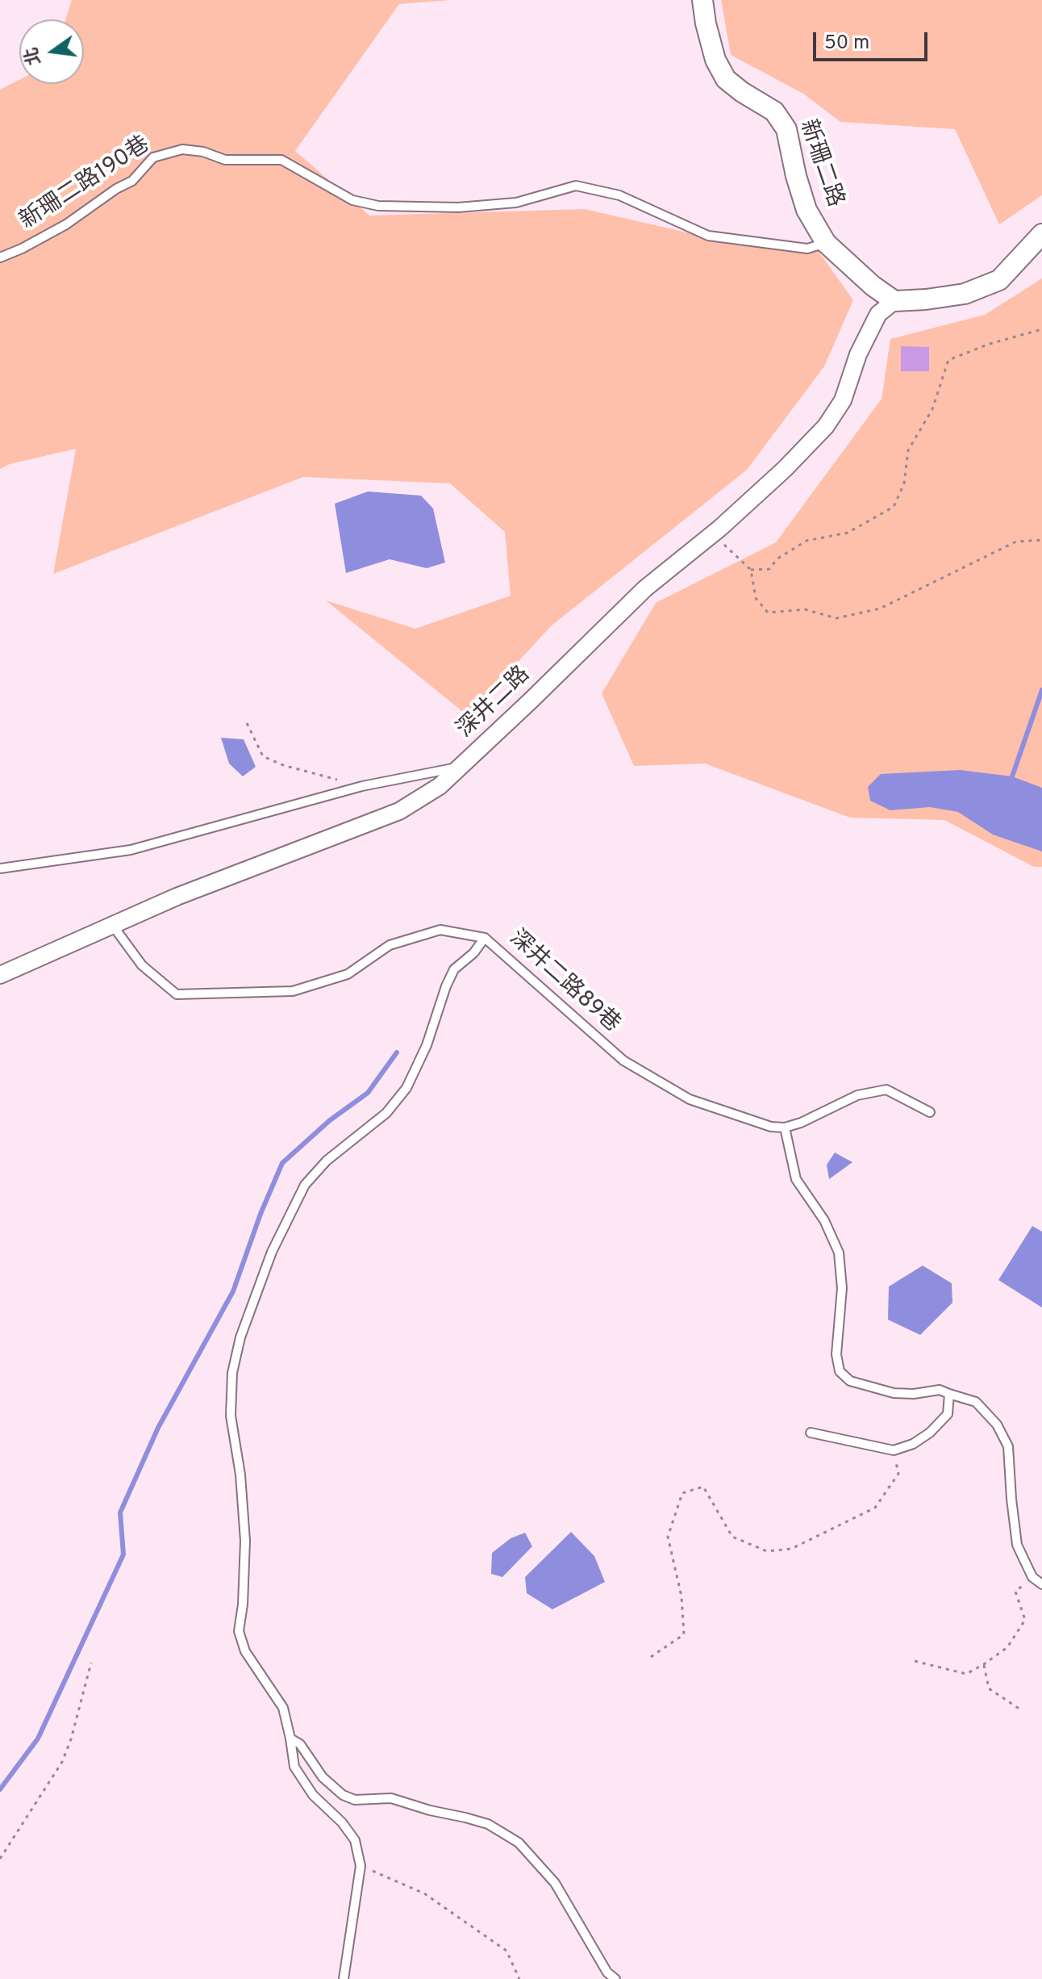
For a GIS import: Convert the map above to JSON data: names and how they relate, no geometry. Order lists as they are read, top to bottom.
{
  "streets": {
    "street": ["新珊二路", "深井二路"],
    "lane": ["新珊二路190巷", "深井二路89巷"]
  },
  "crossings": [
    ["新珊二路", "新珊二路190巷"],
    ["新珊二路", "深井二路"],
    ["深井二路", "深井二路89巷"]
  ],
  "scale_bar": "50 m",
  "north": "left"
}
